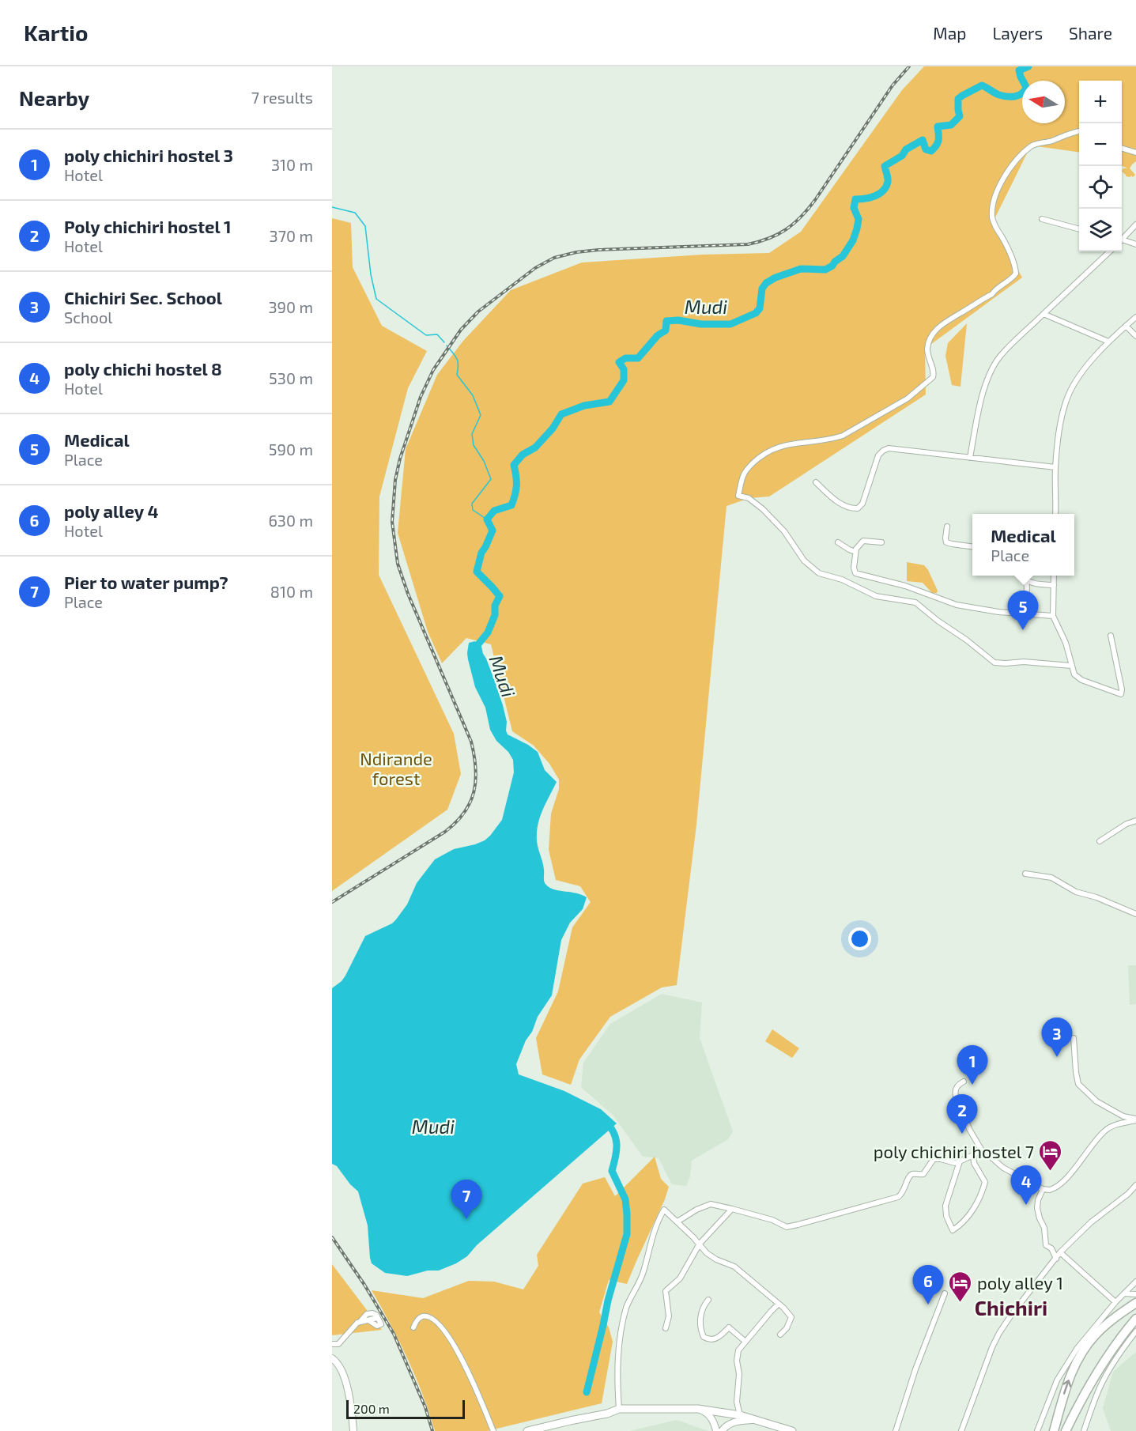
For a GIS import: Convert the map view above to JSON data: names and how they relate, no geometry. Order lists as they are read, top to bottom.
{
  "districts": ["Chichiri"],
  "water": ["Mudi"],
  "parks": ["Ndirande forest"],
  "places": {
    "hotel": ["poly chichiri hostel 7", "poly alley 1"]
  },
  "scale_bar": "200 m",
  "north": "left",
  "page": {
    "header": "Kartio",
    "nav": ["Map", "Layers", "Share"],
    "heading": ["Nearby", "7 results"],
    "map_buttons": ["+", "−"],
    "list": [
      {
        "mark": "1",
        "name": "poly chichiri hostel 3",
        "note": "Hotel",
        "value": "310 m"
      },
      {
        "mark": "2",
        "name": "Poly chichiri hostel 1",
        "note": "Hotel",
        "value": "370 m"
      },
      {
        "mark": "3",
        "name": "Chichiri Sec. School",
        "note": "School",
        "value": "390 m"
      },
      {
        "mark": "4",
        "name": "poly chichi hostel 8",
        "note": "Hotel",
        "value": "530 m"
      },
      {
        "mark": "5",
        "name": "Medical",
        "note": "Place",
        "value": "590 m"
      },
      {
        "mark": "6",
        "name": "poly alley 4",
        "note": "Hotel",
        "value": "630 m"
      },
      {
        "mark": "7",
        "name": "Pier to water pump?",
        "note": "Place",
        "value": "810 m"
      }
    ],
    "popup": ["Medical", "Place"],
    "pins": [
      "5",
      "3",
      "1",
      "2",
      "4",
      "7",
      "6"
    ],
    "scale": "200 m"
  }
}
